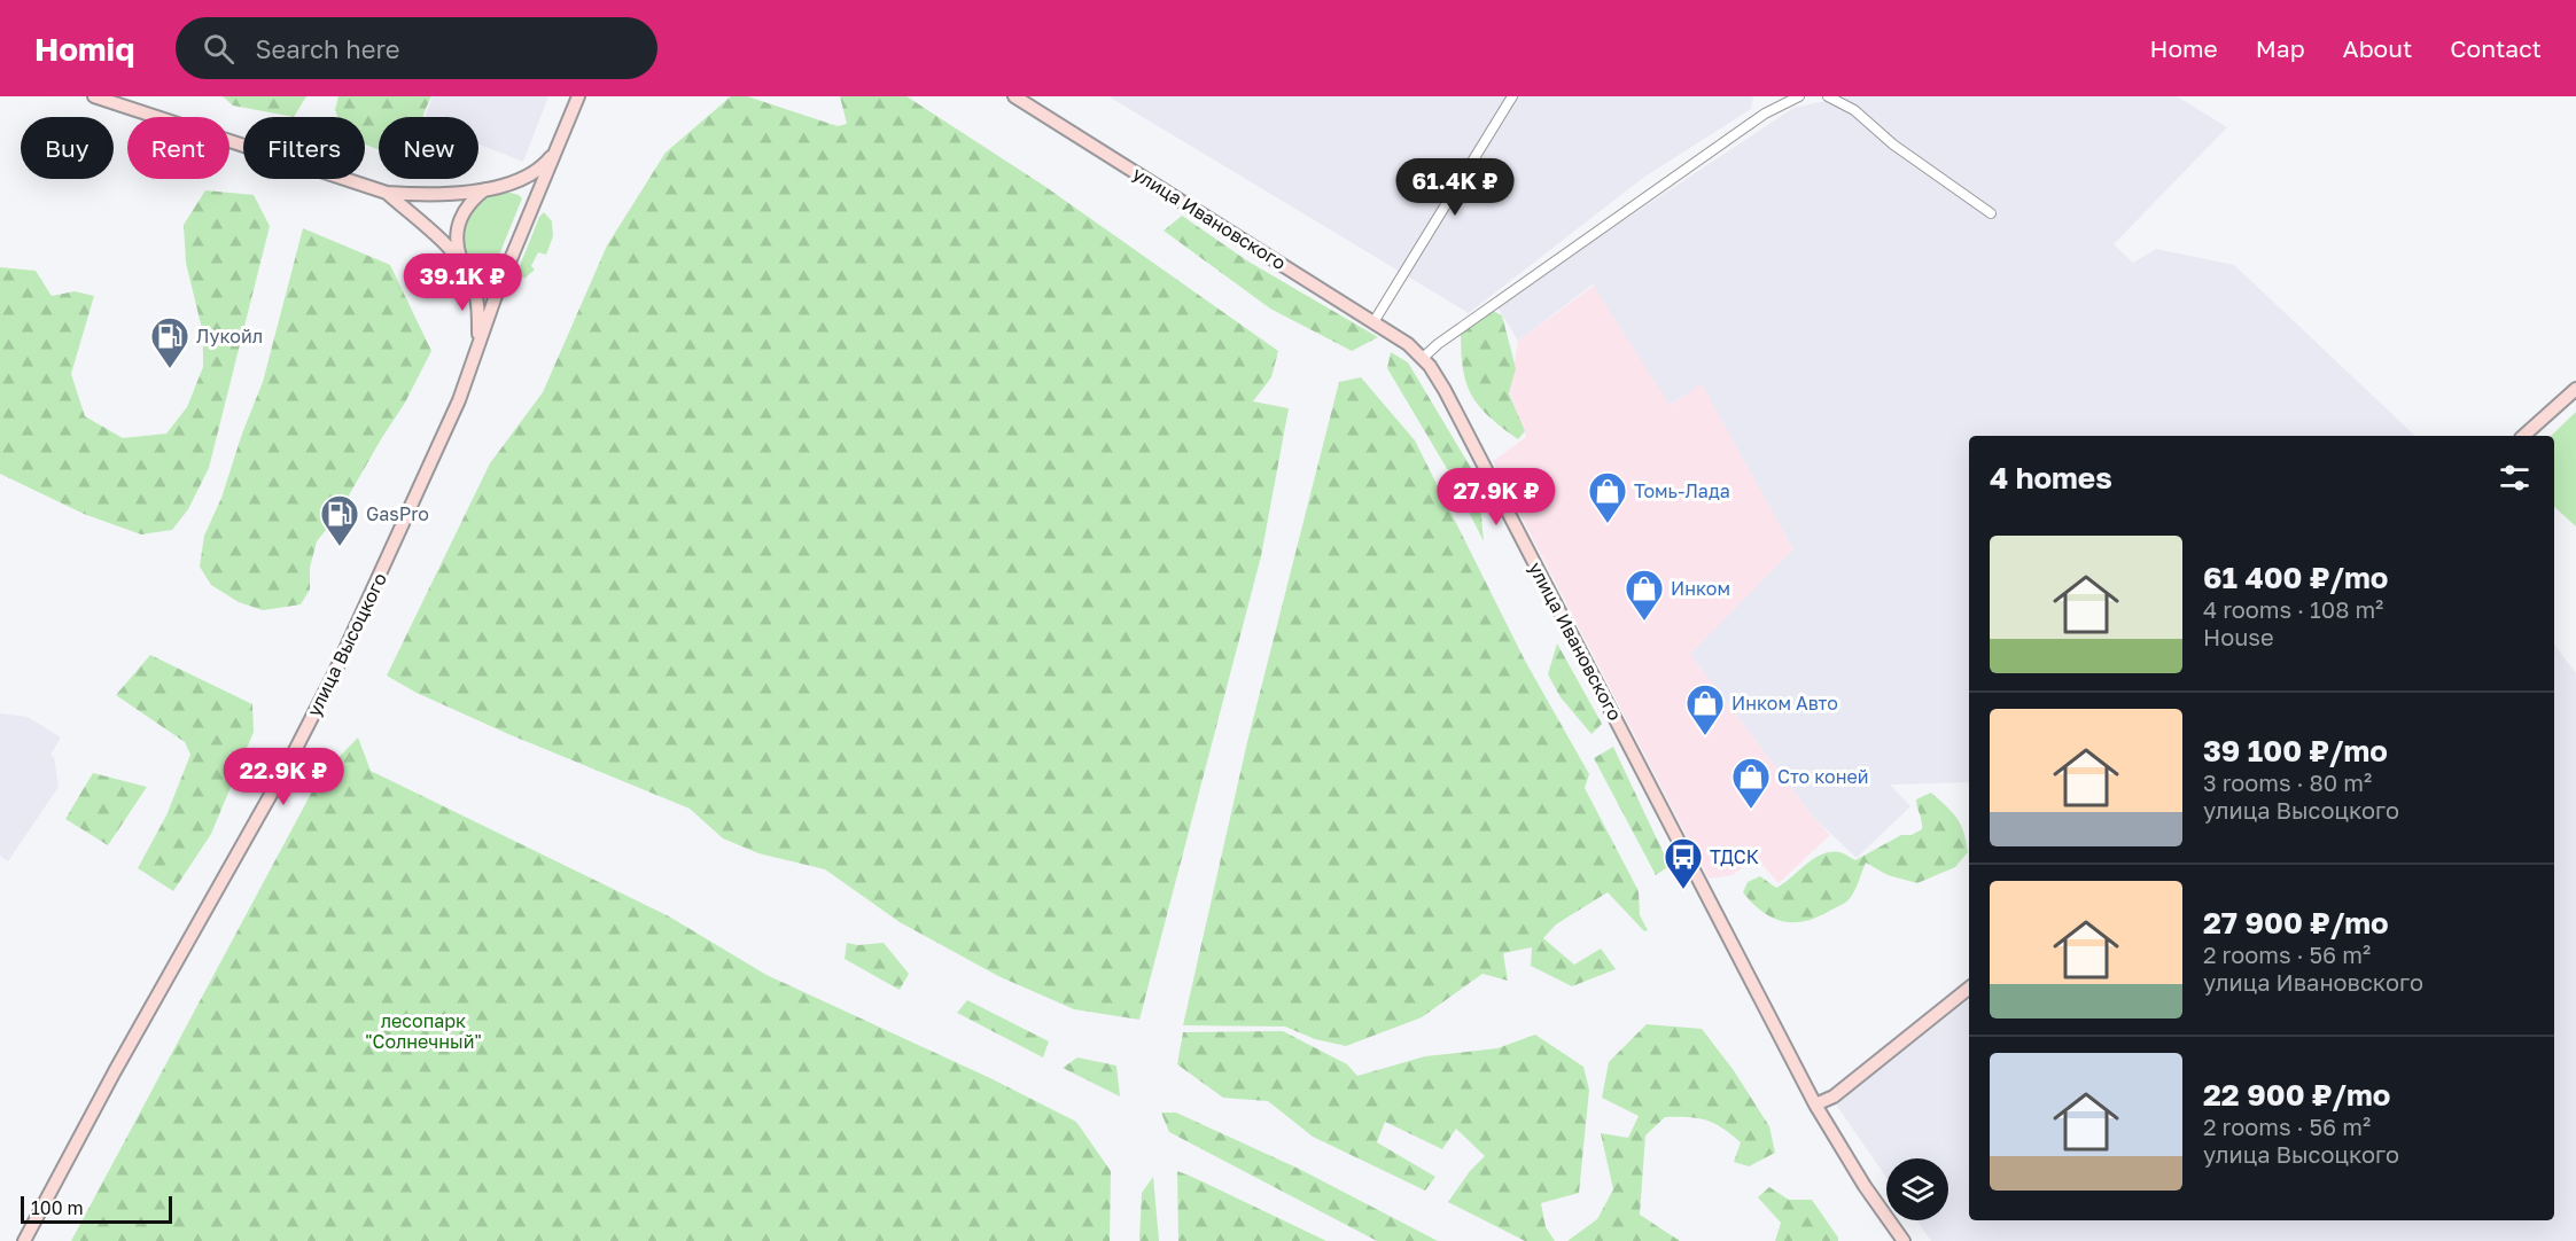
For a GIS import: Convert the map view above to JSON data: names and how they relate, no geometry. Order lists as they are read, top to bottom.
{
  "streets": {
    "main road": ["улица Ивановского", "улица Высоцкого"]
  },
  "parks": ["лесопарк \"Солнечный\""],
  "places": {
    "fuel station": ["Лукойл", "GasPro"],
    "shop": [
      "Томь-Лада",
      "Инком",
      "Инком Авто",
      "Сто коней"
    ],
    "bus stop": ["ТДСК"]
  },
  "scale_bar": "100 m",
  "page": {
    "header": "Homiq",
    "search": "Search here",
    "nav": [
      "Home",
      "Map",
      "About",
      "Contact"
    ],
    "chip": [
      "Buy",
      "Rent",
      "Filters",
      "New"
    ],
    "price": [
      "61.4K ₽",
      "39.1K ₽",
      "27.9K ₽",
      "22.9K ₽"
    ],
    "heading": "4 homes",
    "list": [
      {
        "name": "61 400 ₽/mo",
        "note": "4 rooms · 108 m² · House"
      },
      {
        "name": "39 100 ₽/mo",
        "note": "3 rooms · 80 m² · улица Высоцкого"
      },
      {
        "name": "27 900 ₽/mo",
        "note": "2 rooms · 56 m² · улица Ивановского"
      },
      {
        "name": "22 900 ₽/mo",
        "note": "2 rooms · 56 m² · улица Высоцкого"
      }
    ],
    "scale": "100 m"
  }
}
